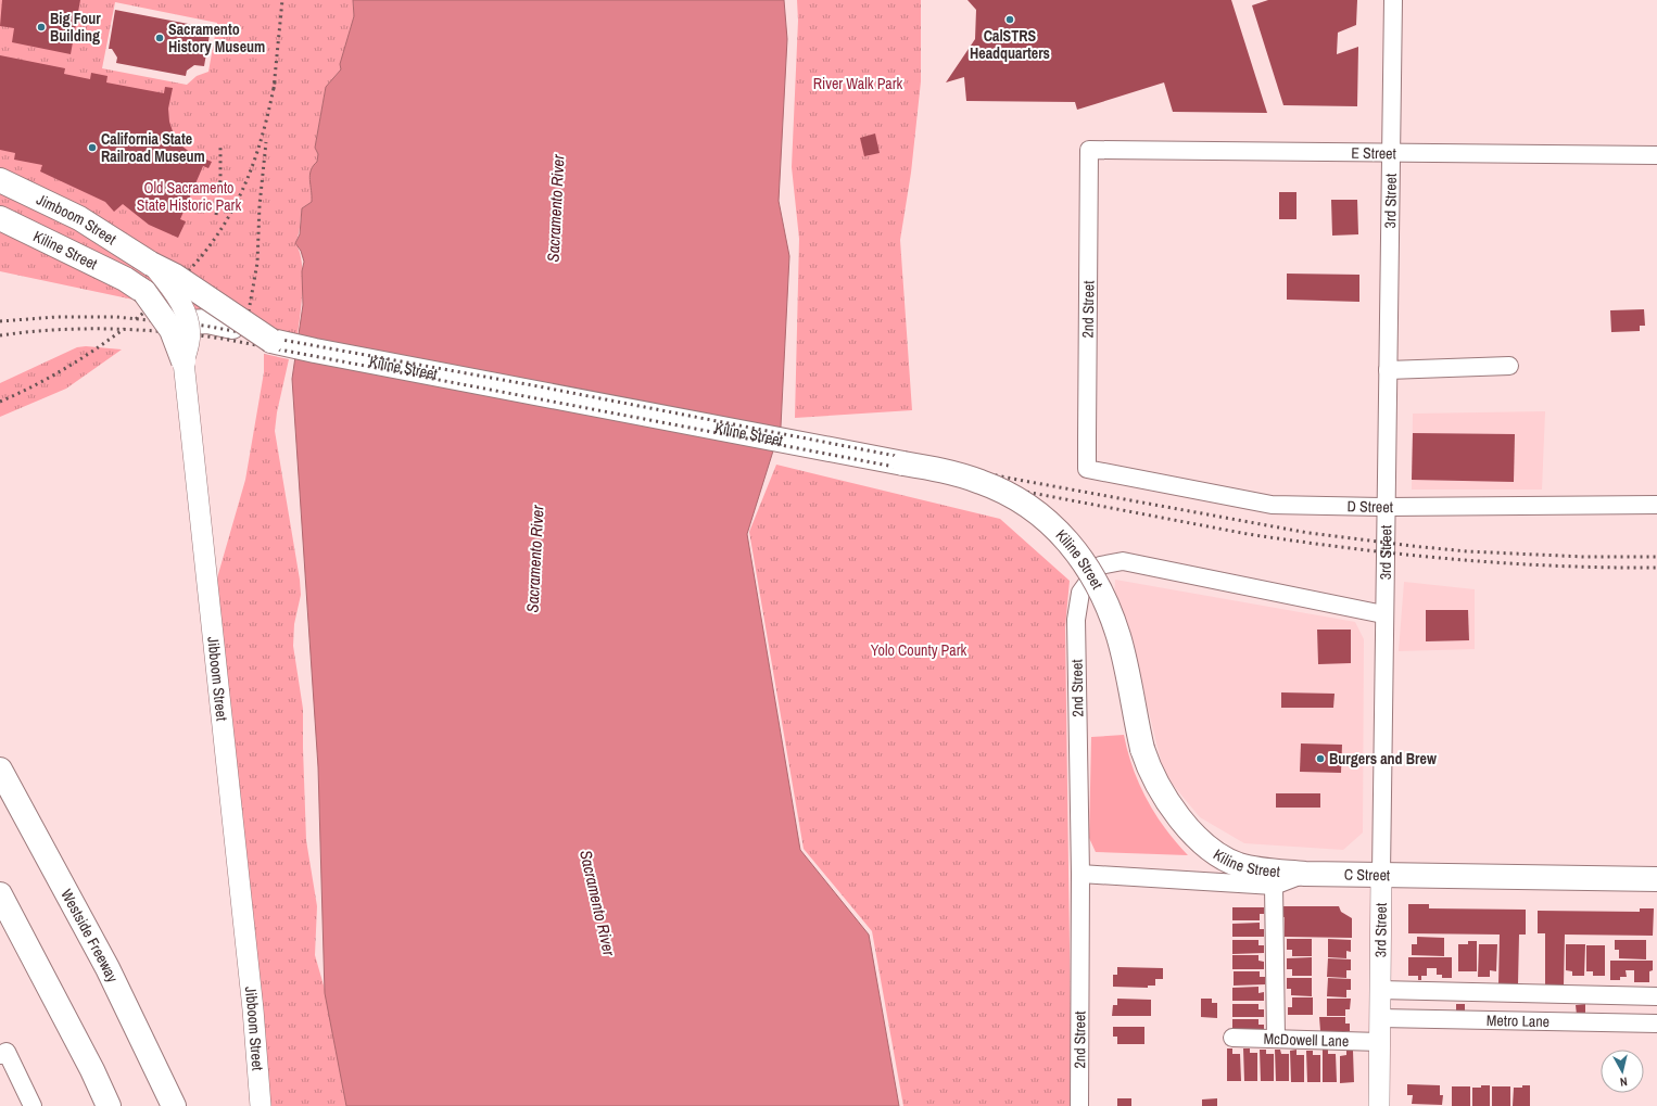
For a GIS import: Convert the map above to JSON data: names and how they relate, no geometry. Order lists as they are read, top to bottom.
{
  "streets": {
    "main road": [
      "Jimboom Street",
      "Kiline Street",
      "C Street",
      "Westside Freeway"
    ],
    "street": [
      "E Street",
      "3rd Street",
      "2nd Street",
      "D Street",
      "Jibboom Street",
      "Metro Lane",
      "McDowell Lane"
    ]
  },
  "crossings": [
    ["E Street", "3rd Street"],
    ["E Street", "2nd Street"],
    ["3rd Street", "2nd Street"],
    ["3rd Street", "D Street"],
    ["3rd Street", "C Street"],
    ["3rd Street", "Metro Lane"],
    ["3rd Street", "McDowell Lane"],
    ["Jimboom Street", "Kiline Street"],
    ["Jimboom Street", "Jibboom Street"],
    ["Kiline Street", "Jibboom Street"],
    ["Kiline Street", "C Street"],
    ["2nd Street", "D Street"],
    ["2nd Street", "C Street"]
  ],
  "water": ["Sacramento River"],
  "parks": ["River Walk Park", "Old Sacramento State Historic Park", "Yolo County Park"],
  "places": [
    "CalSTRS Headquarters",
    "Big Four Building",
    "Sacramento History Museum",
    "California State Railroad Museum",
    "Burgers and Brew"
  ],
  "north": "bottom"
}
